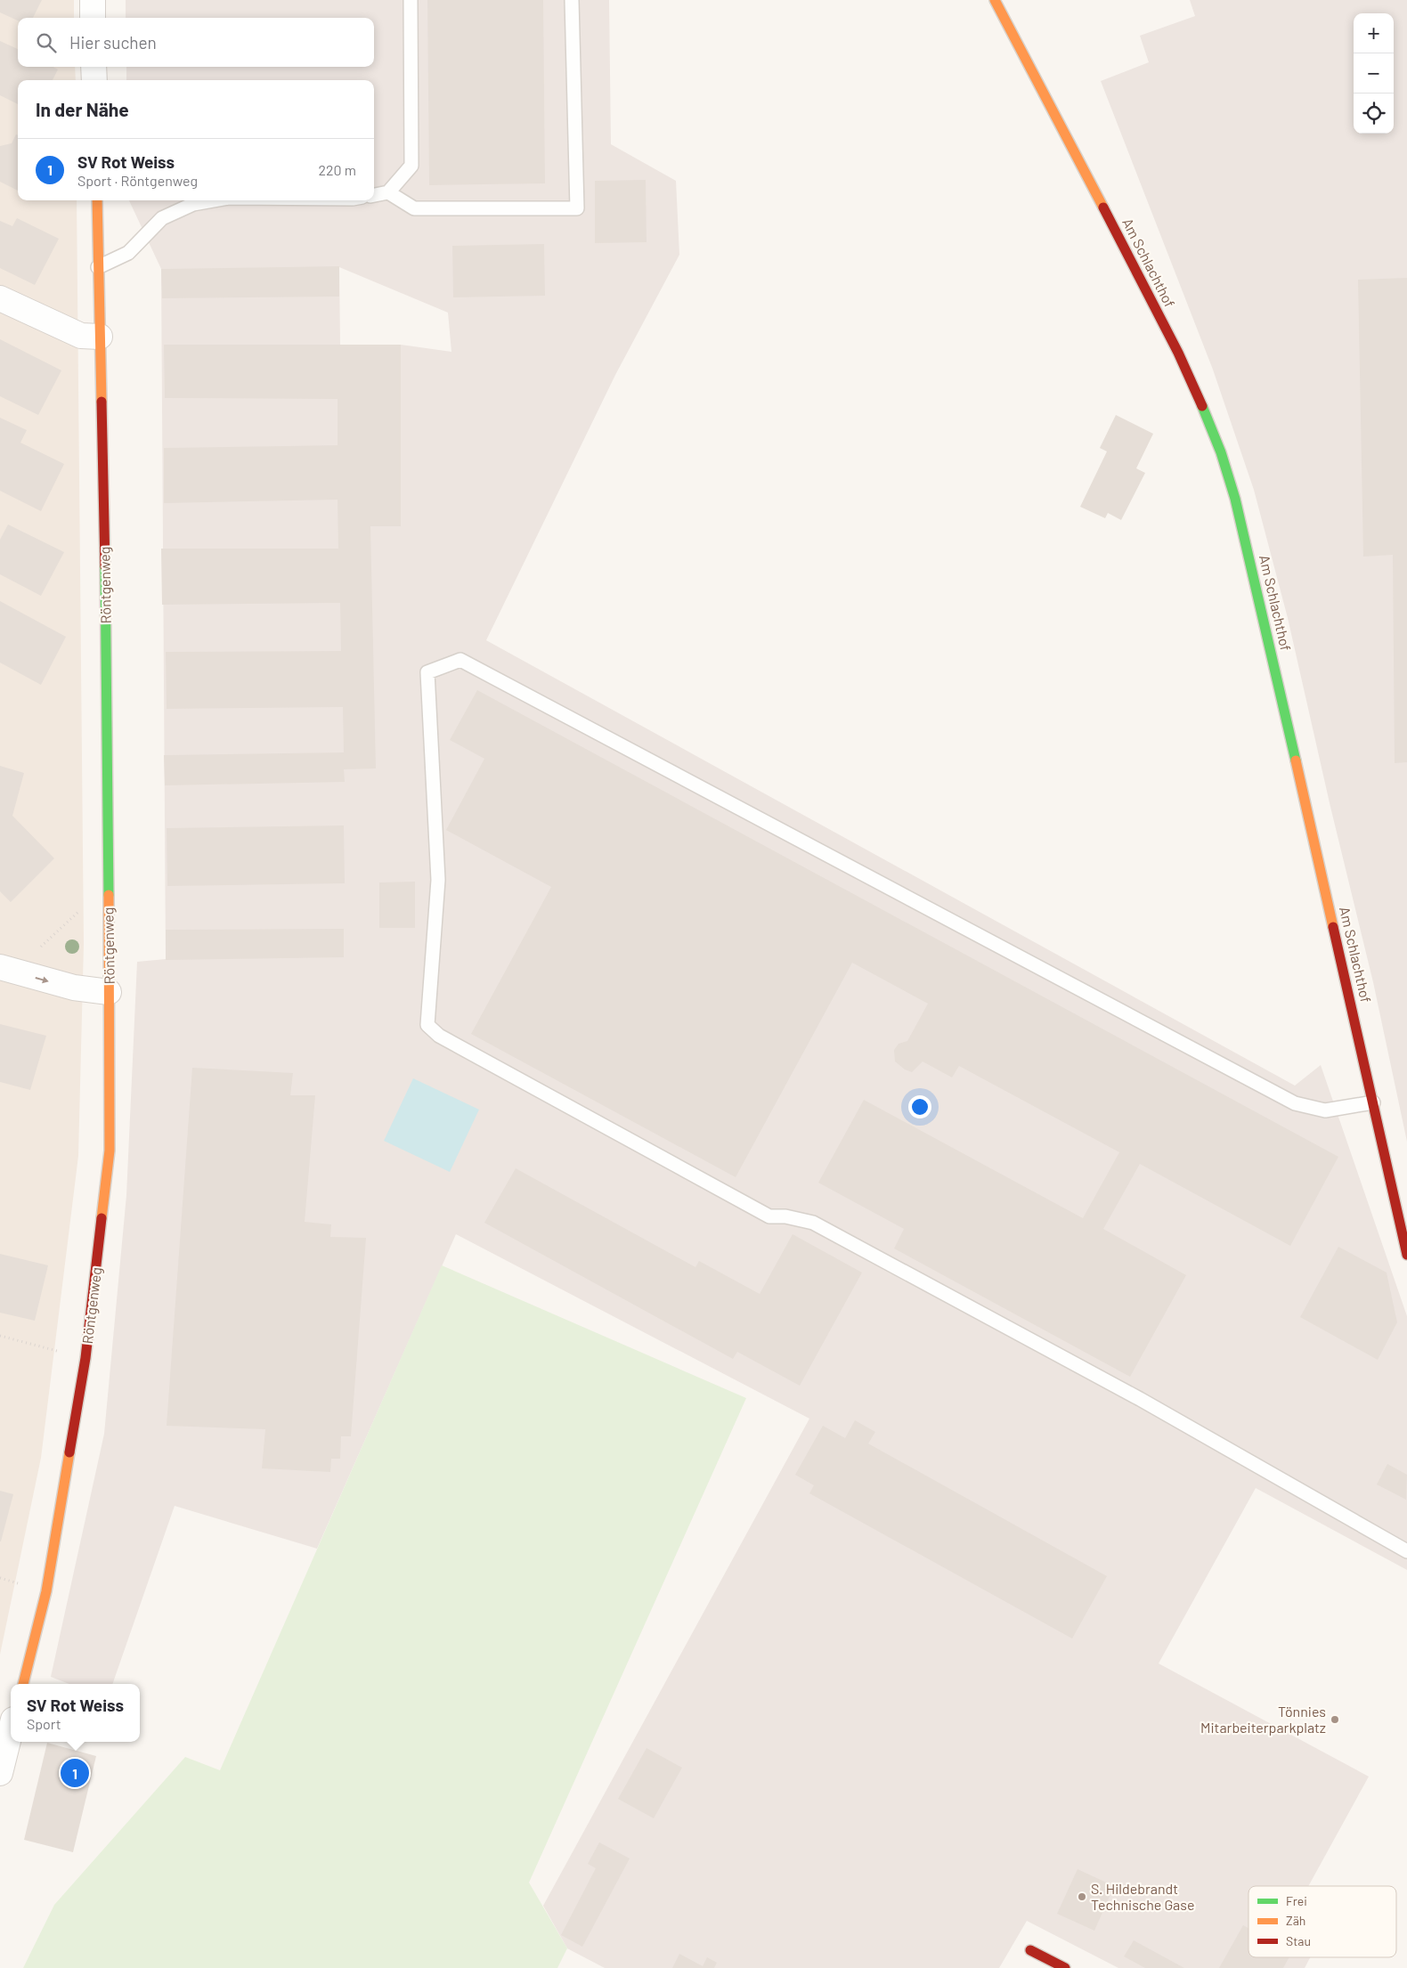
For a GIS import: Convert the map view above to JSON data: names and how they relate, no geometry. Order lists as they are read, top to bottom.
{
  "streets": {
    "street": ["Am Schlachthof", "Röntgenweg"]
  },
  "places": ["Tönnies Mitarbeiterparkplatz", "S. Hildebrandt Technische Gase"],
  "legend": ["Frei", "Zäh", "Stau"],
  "page": {
    "map_buttons": ["+", "−"],
    "search": "Hier suchen",
    "heading": "In der Nähe",
    "list": [
      {
        "mark": "1",
        "name": "SV Rot Weiss",
        "note": "Sport · Röntgenweg",
        "value": "220 m"
      }
    ],
    "popup": ["SV Rot Weiss", "Sport"],
    "pins": "1"
  }
}
